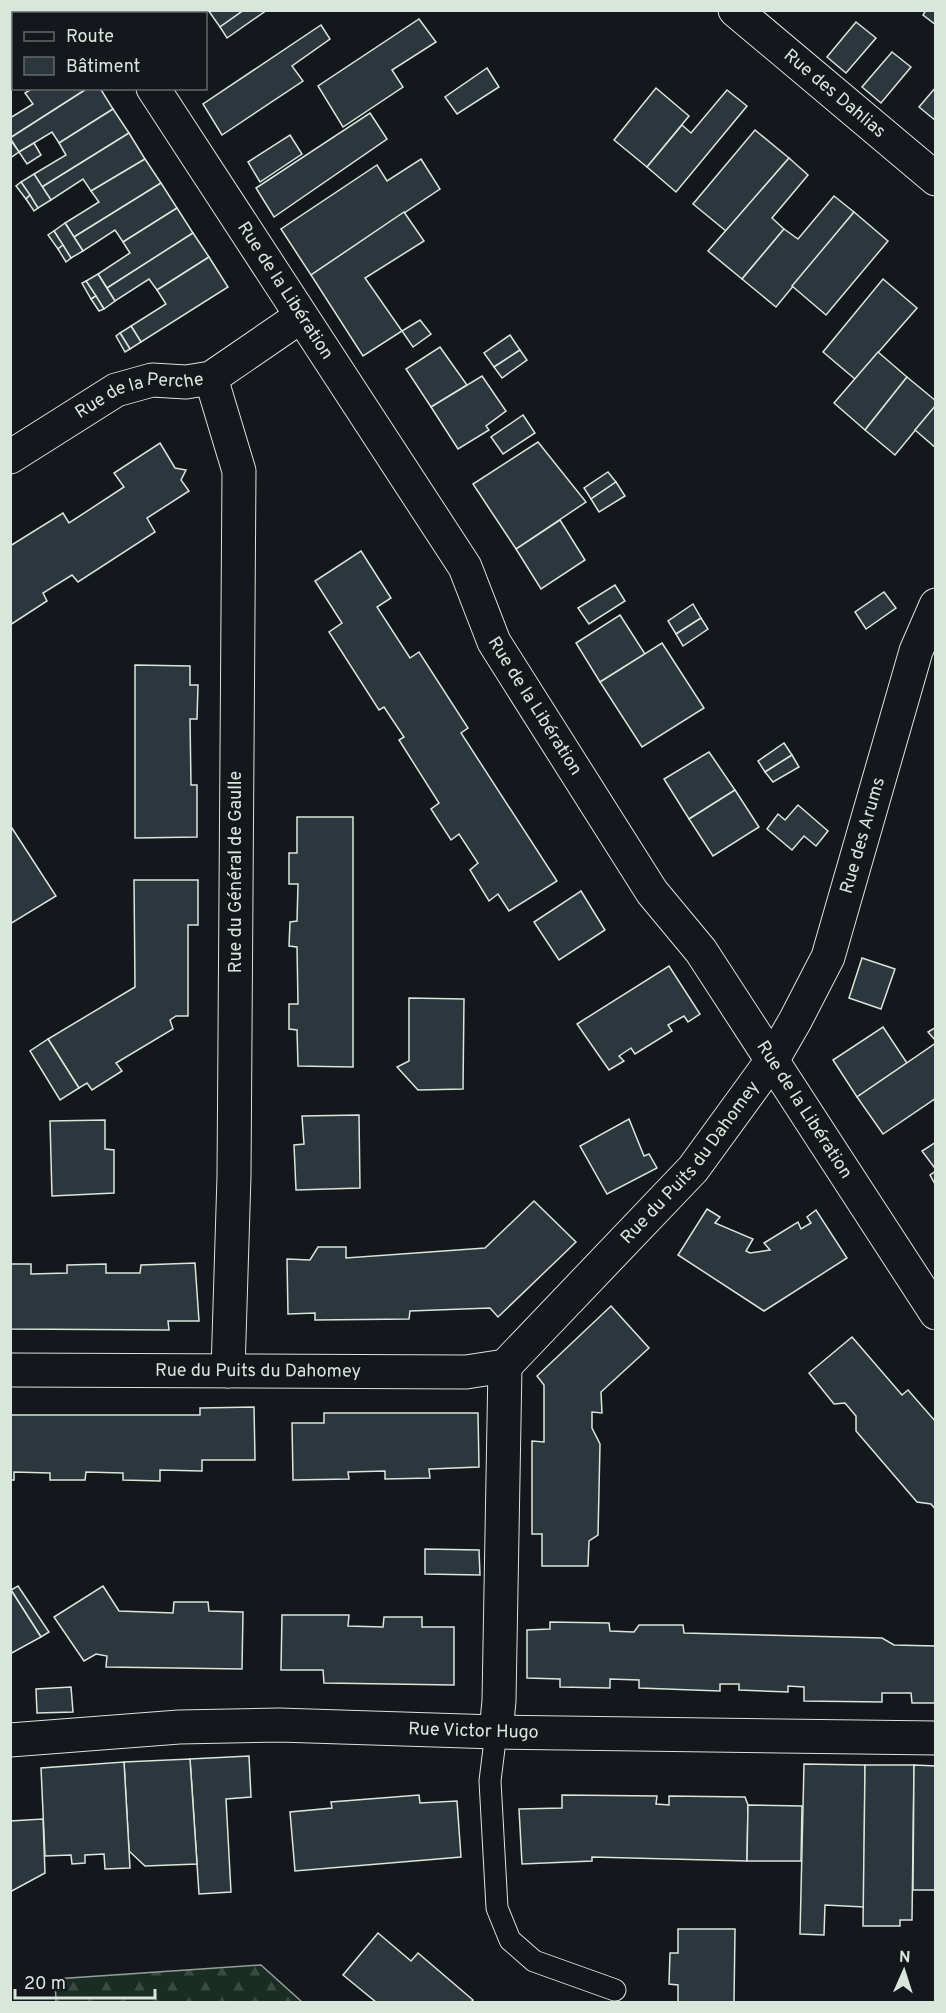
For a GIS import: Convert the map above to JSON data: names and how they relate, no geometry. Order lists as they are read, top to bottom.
{
  "streets": {
    "street": [
      "Rue des Dahlias",
      "Rue de la Libération",
      "Rue de la Perche",
      "Rue des Arums",
      "Rue du Général de Gaulle",
      "Rue du Puits du Dahomey",
      "Rue Victor Hugo"
    ]
  },
  "crossings": [
    ["Rue de la Libération", "Rue de la Perche"],
    ["Rue de la Libération", "Rue des Arums"],
    ["Rue de la Libération", "Rue du Puits du Dahomey"],
    ["Rue de la Perche", "Rue du Général de Gaulle"],
    ["Rue des Arums", "Rue du Puits du Dahomey"],
    ["Rue du Général de Gaulle", "Rue du Puits du Dahomey"]
  ],
  "legend": ["Route", "Bâtiment"],
  "scale_bar": "20 m",
  "north": "top"
}
